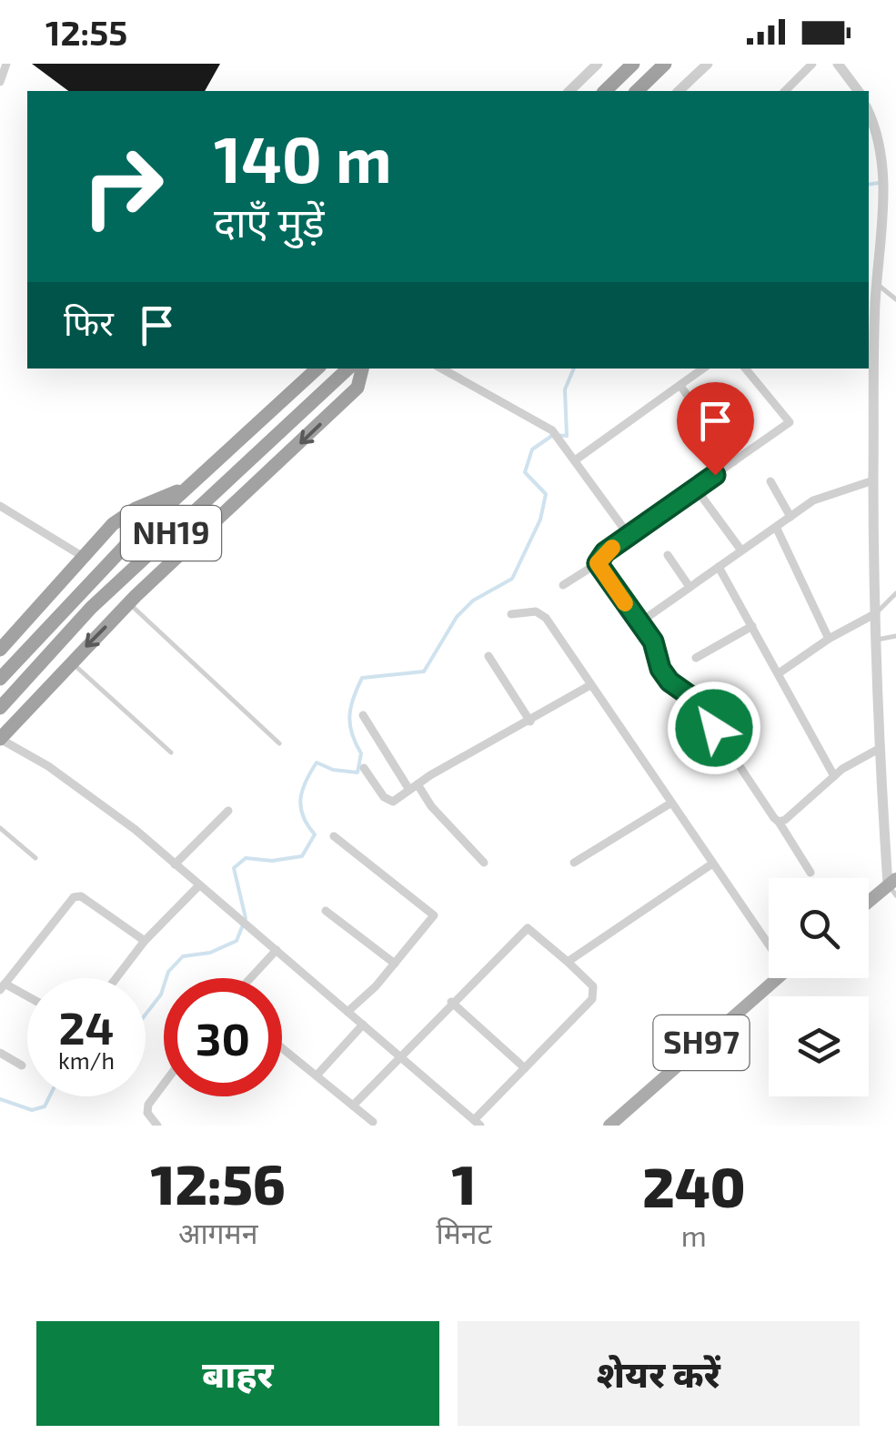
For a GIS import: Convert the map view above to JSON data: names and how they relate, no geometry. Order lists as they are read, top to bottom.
{
  "streets": {
    "highway": ["NH19"],
    "main road": ["SH97"]
  },
  "page": {
    "status": "12:55",
    "turn": ["140 m", "दाएँ मुड़ें"],
    "then": "फिर",
    "speed": "24 km/h",
    "limit": "30",
    "eta": [
      "12:56",
      "आगमन",
      "1",
      "मिनट",
      "240",
      "m"
    ],
    "buttons": ["बाहर", "शेयर करें"]
  }
}
